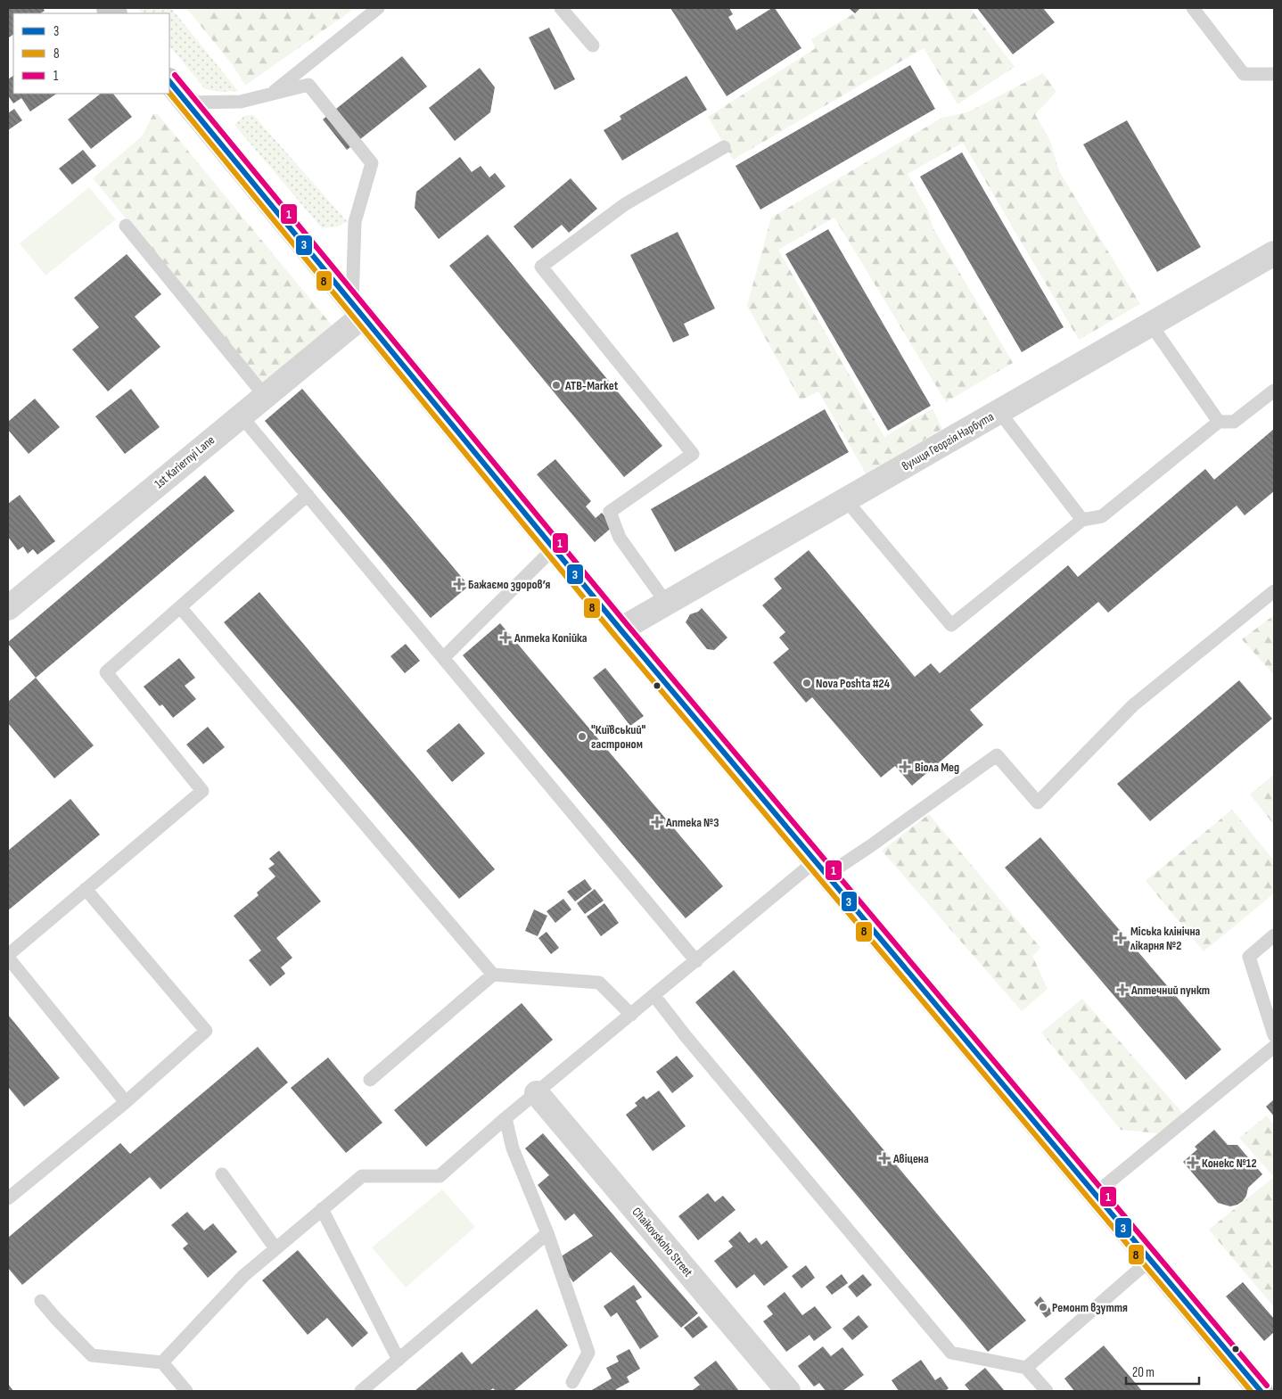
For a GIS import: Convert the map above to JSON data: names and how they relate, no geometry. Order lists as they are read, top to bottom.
{
  "streets": {
    "street": ["вулиця Георгія Нарбута", "1st Kariernyi Lane", "Chaikovskoho Street"]
  },
  "places": {
    "other": [
      "ATB-Market",
      "Nova Poshta #24",
      "\"Київський\" гастроном",
      "Ремонт взуття"
    ],
    "health": [
      "Бажаємо здоров’я",
      "Аптека Копійка",
      "Віола Мед",
      "Аптека №3",
      "Міська клінічна лікарня №2",
      "Аптечний пункт",
      "Авіцена",
      "Конекс №12"
    ]
  },
  "lines": ["transit line 1", "transit line 3", "transit line 8"],
  "legend": ["3", "8", "1"],
  "scale_bar": "20 m"
}
